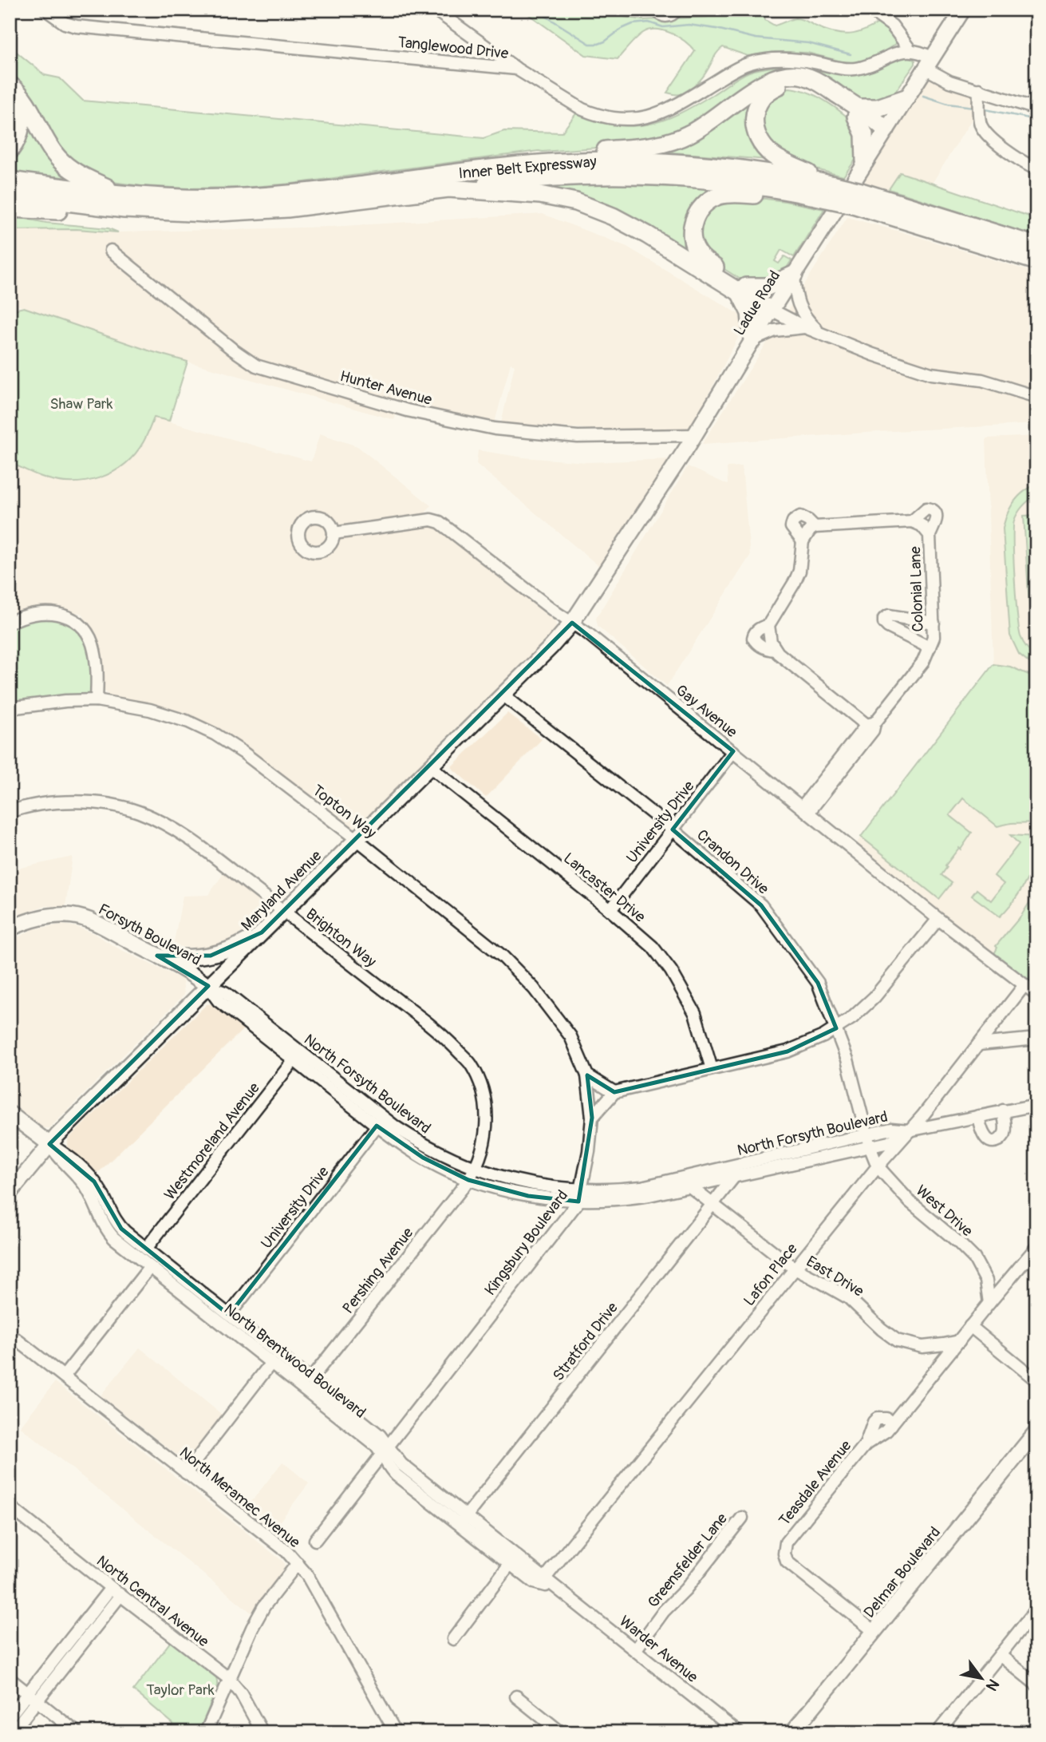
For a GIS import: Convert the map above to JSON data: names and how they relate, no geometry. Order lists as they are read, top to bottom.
{
  "streets": {
    "highway": ["Inner Belt Expressway"],
    "main road": [
      "Ladue Road",
      "Maryland Avenue",
      "Forsyth Boulevard",
      "North Brentwood Boulevard",
      "Delmar Boulevard"
    ],
    "street": [
      "Tanglewood Drive",
      "Hunter Avenue",
      "Colonial Lane",
      "Gay Avenue",
      "Topton Way",
      "University Drive",
      "Crandon Drive",
      "Lancaster Drive",
      "Brighton Way",
      "North Forsyth Boulevard",
      "Westmoreland Avenue",
      "West Drive",
      "Kingsbury Boulevard",
      "Pershing Avenue",
      "Lafon Place",
      "East Drive",
      "Stratford Drive",
      "Teasdale Avenue",
      "North Meramec Avenue",
      "Greensfelder Lane",
      "North Central Avenue",
      "Warder Avenue"
    ]
  },
  "crossings": [
    ["Ladue Road", "Hunter Avenue"],
    ["Ladue Road", "Gay Avenue"],
    ["Ladue Road", "Maryland Avenue"],
    ["Colonial Lane", "Gay Avenue"],
    ["Gay Avenue", "University Drive"],
    ["Gay Avenue", "Maryland Avenue"],
    ["Gay Avenue", "Lafon Place"],
    ["Topton Way", "Maryland Avenue"],
    ["Topton Way", "Kingsbury Boulevard"],
    ["University Drive", "Crandon Drive"],
    ["University Drive", "Lancaster Drive"],
    ["University Drive", "North Forsyth Boulevard"],
    ["University Drive", "North Brentwood Boulevard"],
    ["Crandon Drive", "Maryland Avenue"],
    ["Crandon Drive", "North Forsyth Boulevard"],
    ["Crandon Drive", "West Drive"],
    ["Lancaster Drive", "Maryland Avenue"],
    ["Maryland Avenue", "Forsyth Boulevard"],
    ["Maryland Avenue", "Brighton Way"],
    ["Maryland Avenue", "North Forsyth Boulevard"],
    ["Maryland Avenue", "North Brentwood Boulevard"],
    ["Forsyth Boulevard", "North Forsyth Boulevard"],
    ["Brighton Way", "North Forsyth Boulevard"],
    ["Brighton Way", "Pershing Avenue"],
    ["North Forsyth Boulevard", "Westmoreland Avenue"],
    ["North Forsyth Boulevard", "West Drive"],
    ["North Forsyth Boulevard", "Kingsbury Boulevard"],
    ["North Forsyth Boulevard", "Pershing Avenue"],
    ["North Forsyth Boulevard", "Lafon Place"],
    ["North Forsyth Boulevard", "East Drive"],
    ["North Forsyth Boulevard", "Stratford Drive"],
    ["Westmoreland Avenue", "North Brentwood Boulevard"],
    ["West Drive", "Lafon Place"],
    ["West Drive", "Teasdale Avenue"],
    ["Kingsbury Boulevard", "North Brentwood Boulevard"],
    ["Pershing Avenue", "North Brentwood Boulevard"],
    ["Lafon Place", "East Drive"],
    ["Lafon Place", "North Brentwood Boulevard"],
    ["Lafon Place", "Warder Avenue"],
    ["East Drive", "Stratford Drive"],
    ["East Drive", "Teasdale Avenue"],
    ["Stratford Drive", "North Brentwood Boulevard"],
    ["North Brentwood Boulevard", "Warder Avenue"],
    ["Teasdale Avenue", "Delmar Boulevard"],
    ["Greensfelder Lane", "Warder Avenue"]
  ],
  "parks": ["Shaw Park", "Taylor Park"],
  "north": "bottom right"
}
